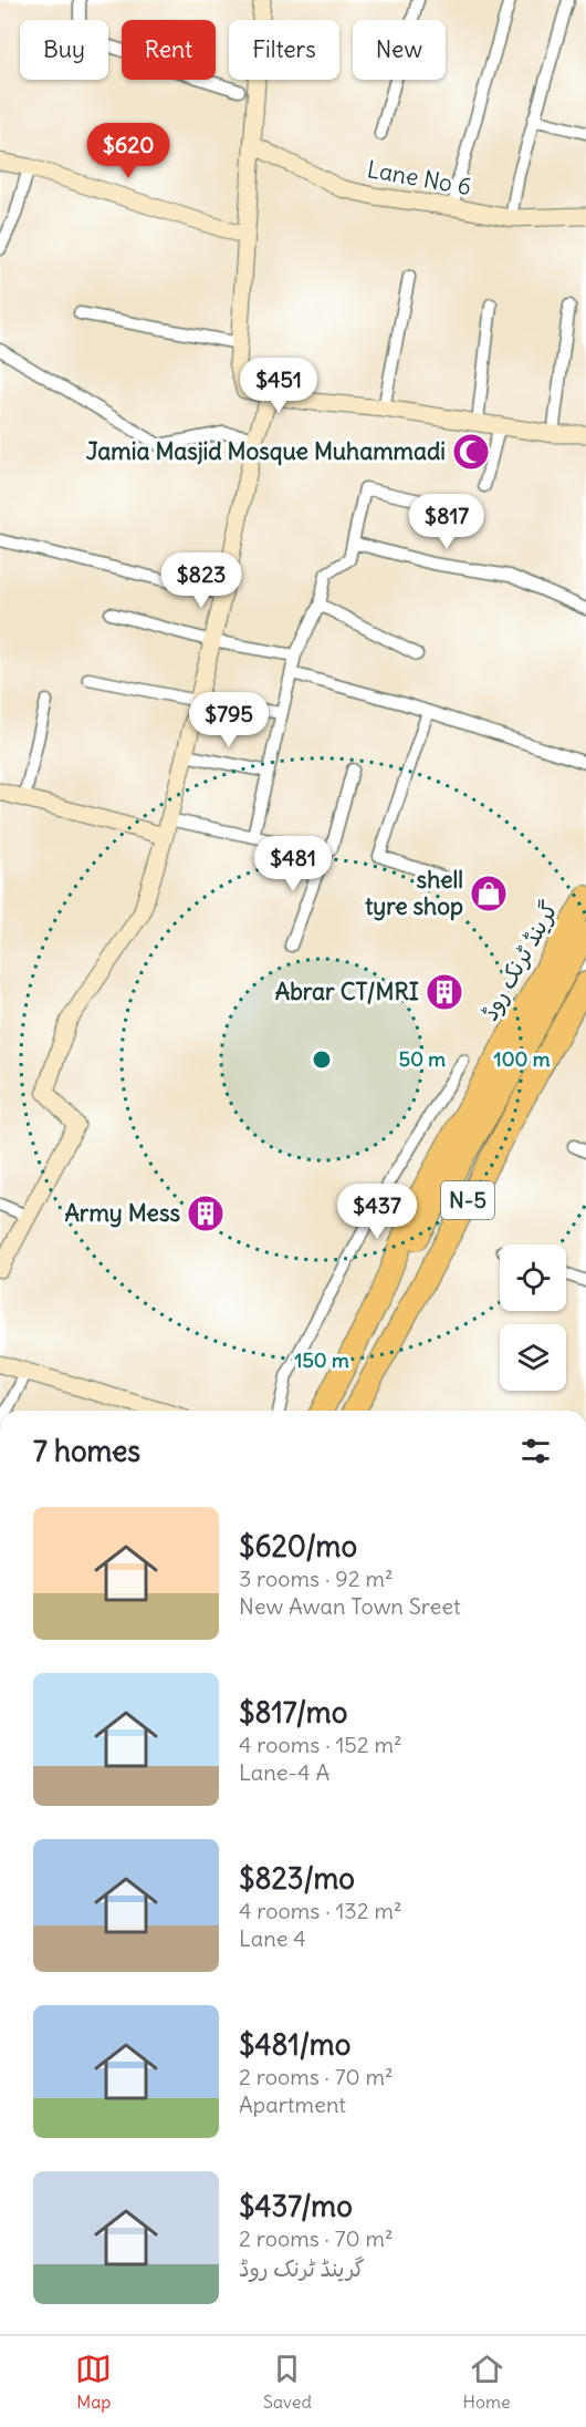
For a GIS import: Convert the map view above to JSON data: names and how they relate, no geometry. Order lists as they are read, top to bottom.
{
  "streets": {
    "highway": ["گرینڈ ٹرنک روڈ", "N-5"],
    "street": ["Lane No 6"]
  },
  "places": {
    "mosque": ["Jamia Masjid Mosque Muhammadi"],
    "shop": ["shell tyre shop"],
    "building": ["Abrar CT/MRI", "Army Mess"]
  },
  "page": {
    "chip": [
      "Buy",
      "Rent",
      "Filters",
      "New"
    ],
    "price": [
      "$620",
      "$451",
      "$817",
      "$823",
      "$795",
      "$481",
      "$437"
    ],
    "heading": "7 homes",
    "list": [
      {
        "name": "$620/mo",
        "note": "3 rooms · 92 m² · New Awan Town Sreet"
      },
      {
        "name": "$817/mo",
        "note": "4 rooms · 152 m² · Lane-4 A"
      },
      {
        "name": "$823/mo",
        "note": "4 rooms · 132 m² · Lane 4"
      },
      {
        "name": "$481/mo",
        "note": "2 rooms · 70 m² · Apartment"
      },
      {
        "name": "$437/mo",
        "note": "2 rooms · 70 m² · گرینڈ ٹرنک روڈ"
      }
    ],
    "tabs": ["Map", "Saved", "Home"]
  },
  "rings": ["50 m", "100 m", "150 m"]
}
